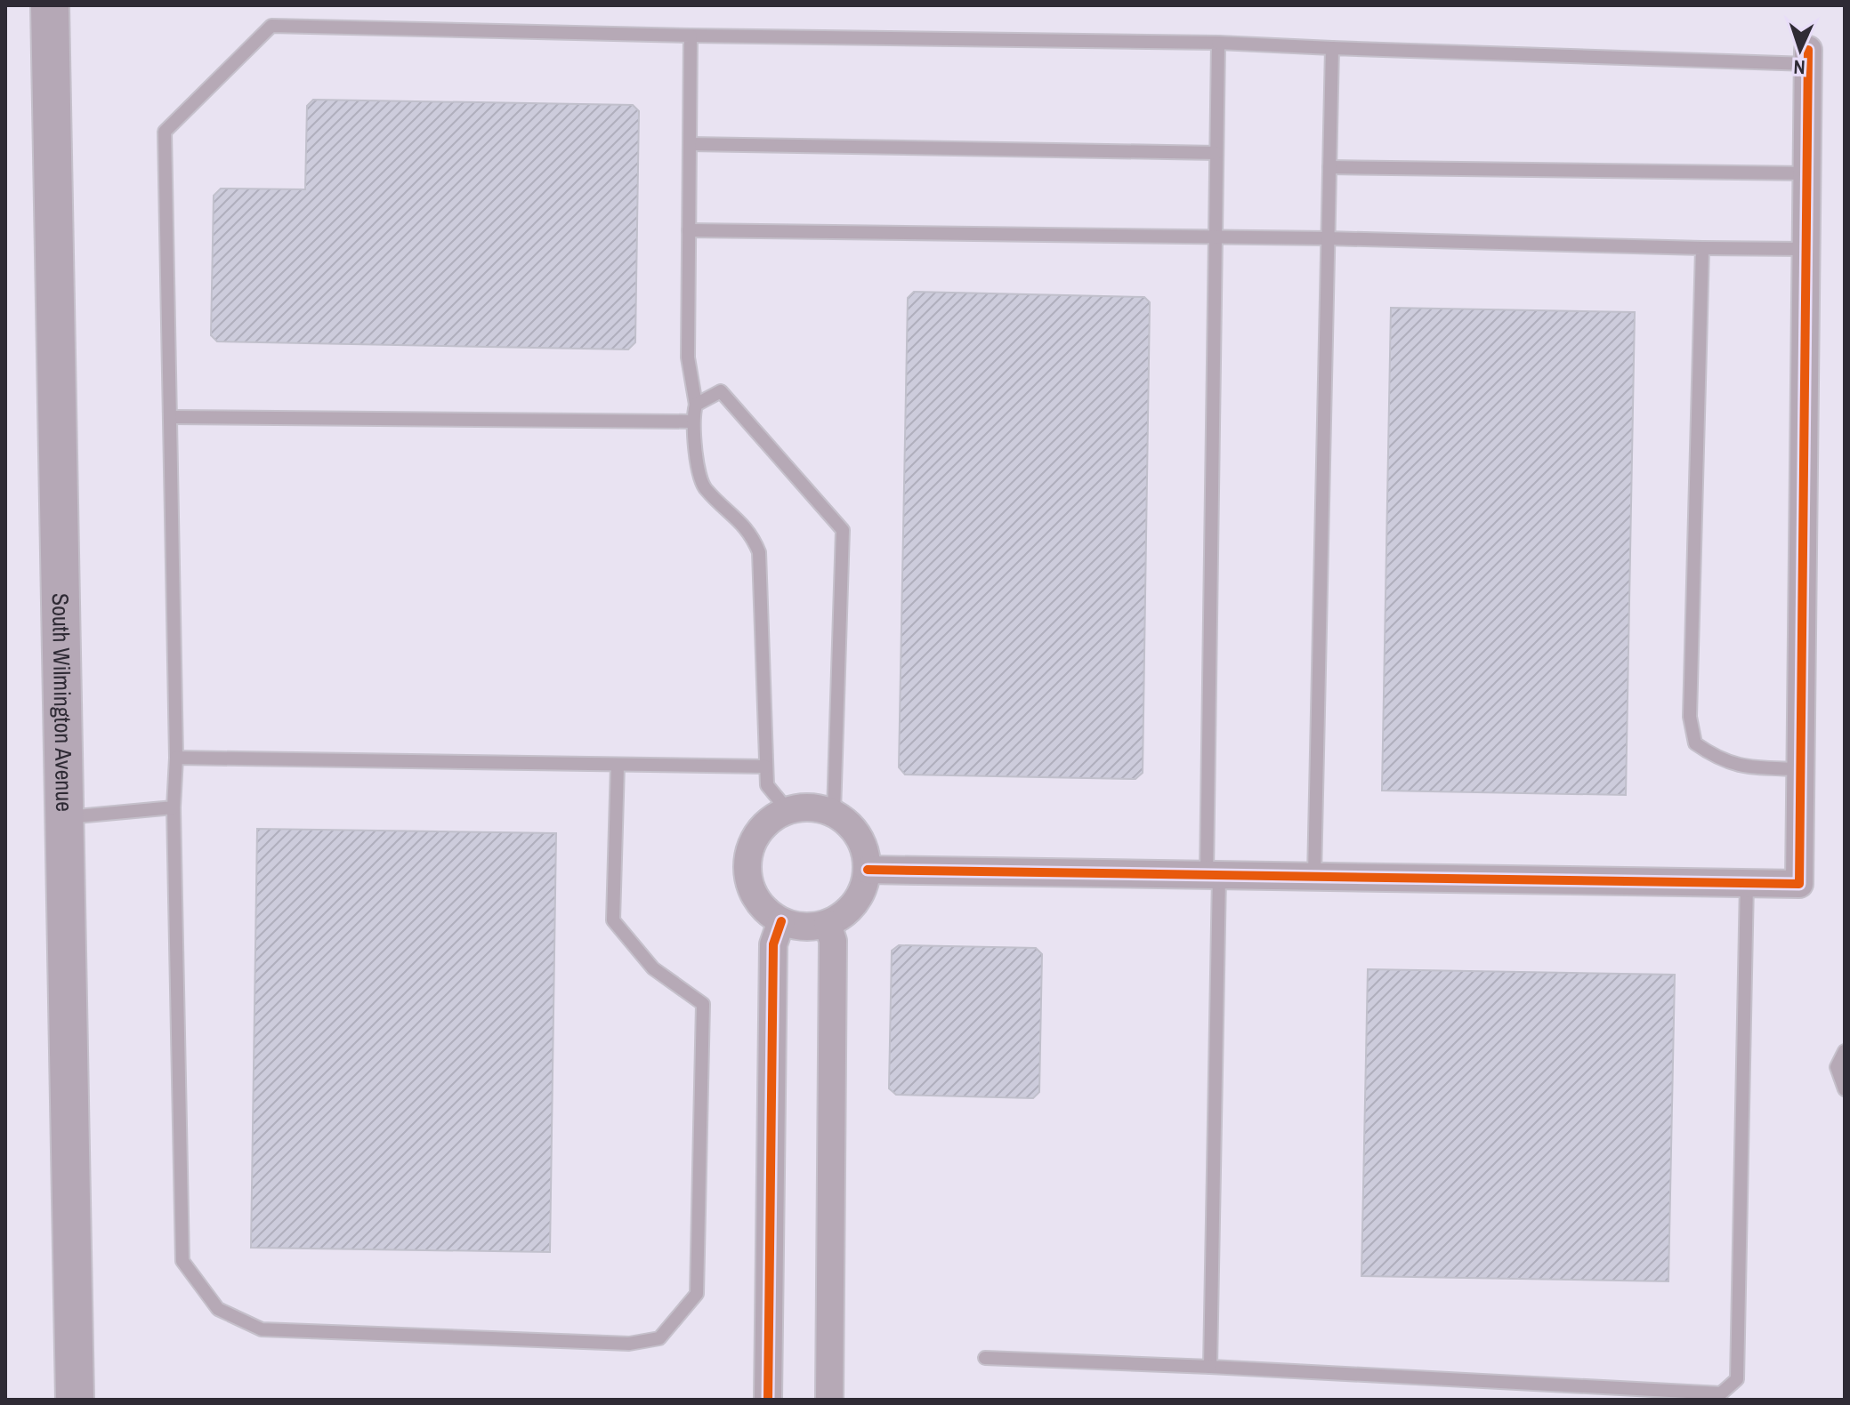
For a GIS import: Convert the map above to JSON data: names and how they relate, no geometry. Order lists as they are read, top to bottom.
{
  "streets": {
    "main road": ["South Wilmington Avenue"]
  },
  "north": "bottom"
}
